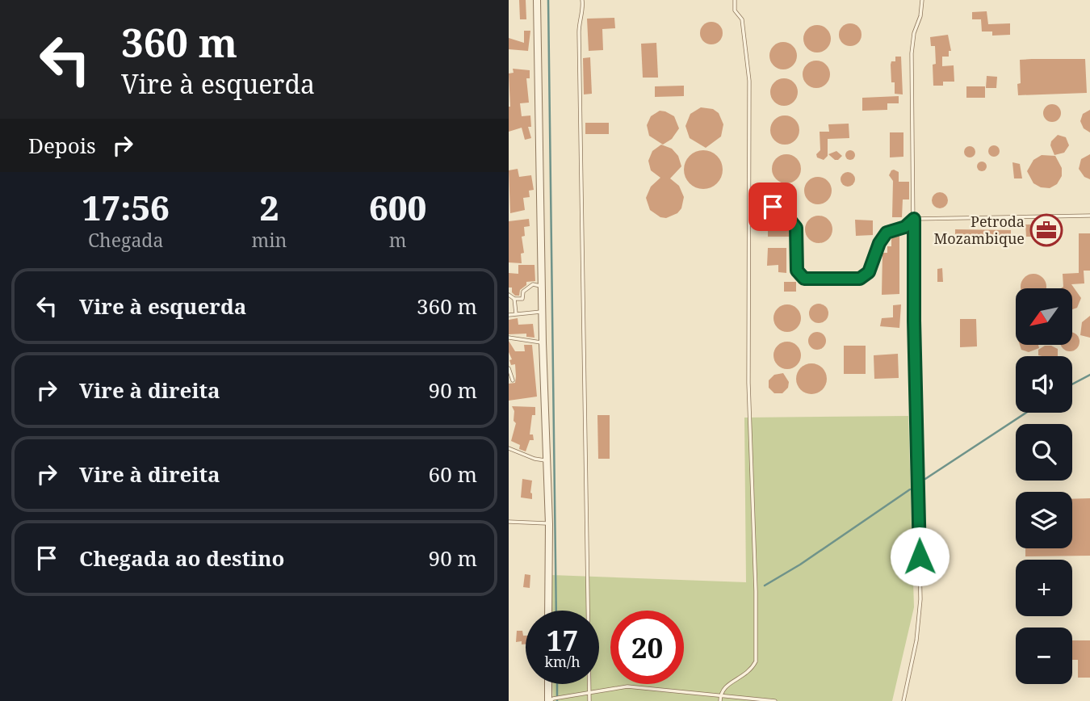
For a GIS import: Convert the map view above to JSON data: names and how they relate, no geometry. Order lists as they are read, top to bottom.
{
  "places": {
    "office": ["Petroda Mozambique"]
  },
  "north": "bottom left",
  "page": {
    "turn": ["360 m", "Vire à esquerda"],
    "then": "Depois",
    "eta": [
      "17:56",
      "Chegada",
      "2",
      "min",
      "600",
      "m"
    ],
    "list": [
      {
        "name": "Vire à esquerda",
        "value": "360 m"
      },
      {
        "name": "Vire à direita",
        "value": "90 m"
      },
      {
        "name": "Vire à direita",
        "value": "60 m"
      },
      {
        "name": "Chegada ao destino",
        "value": "90 m"
      }
    ],
    "map_buttons": ["+", "−"],
    "speed": "17 km/h",
    "limit": "20"
  }
}
